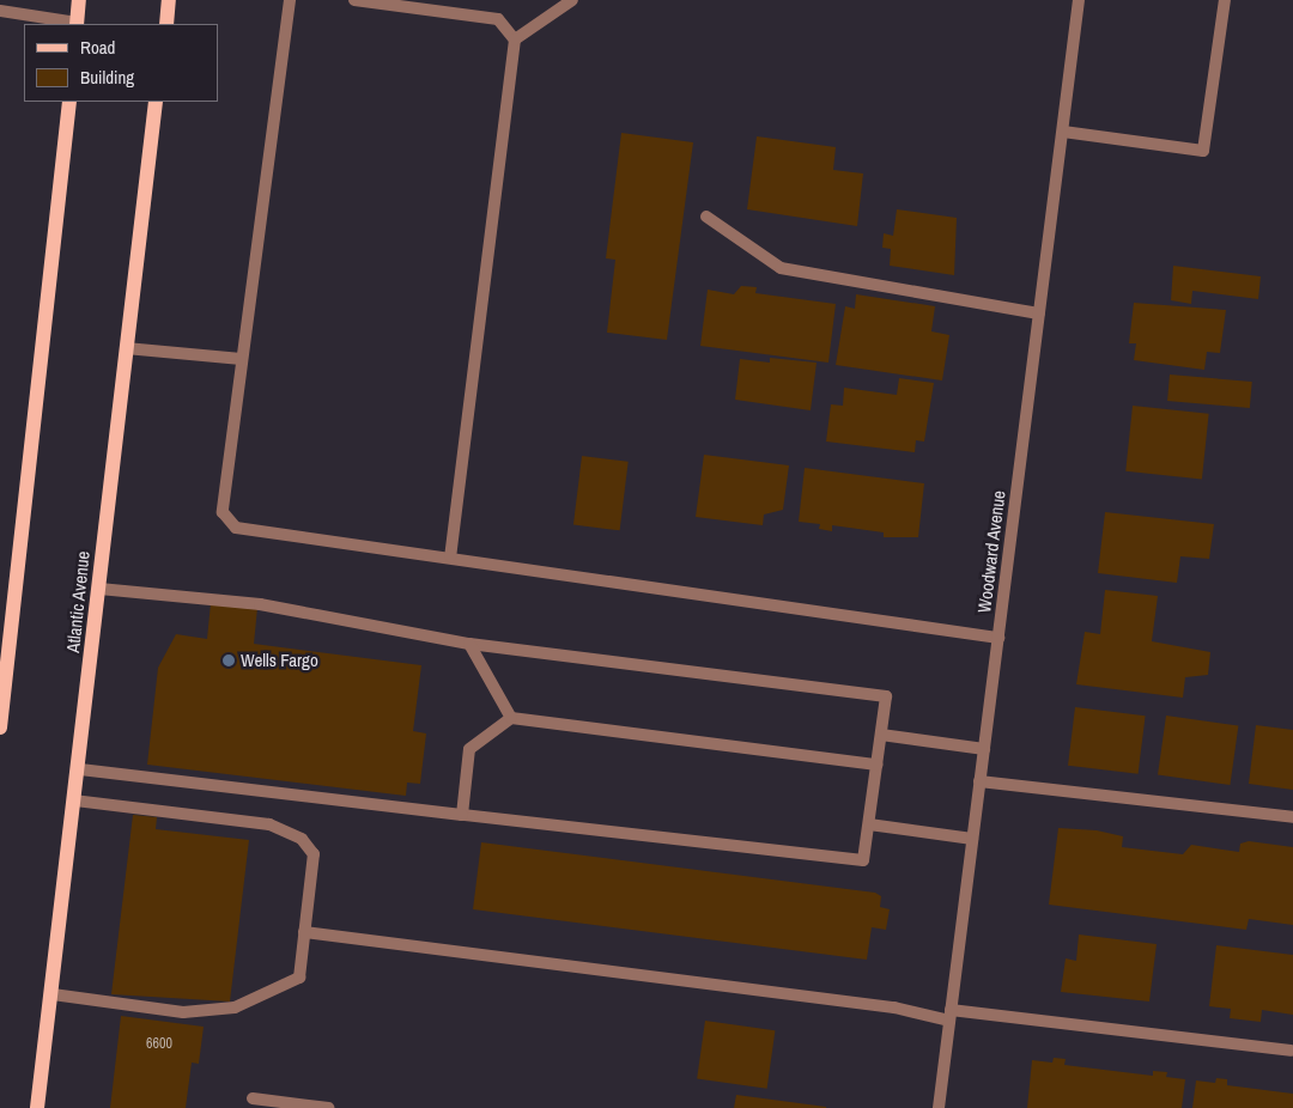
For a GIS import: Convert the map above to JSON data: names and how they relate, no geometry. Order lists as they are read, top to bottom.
{
  "streets": {
    "main road": ["Atlantic Avenue"],
    "street": ["Woodward Avenue"]
  },
  "places": ["Wells Fargo"],
  "house_numbers": ["6600"],
  "legend": ["Road", "Building"]
}
